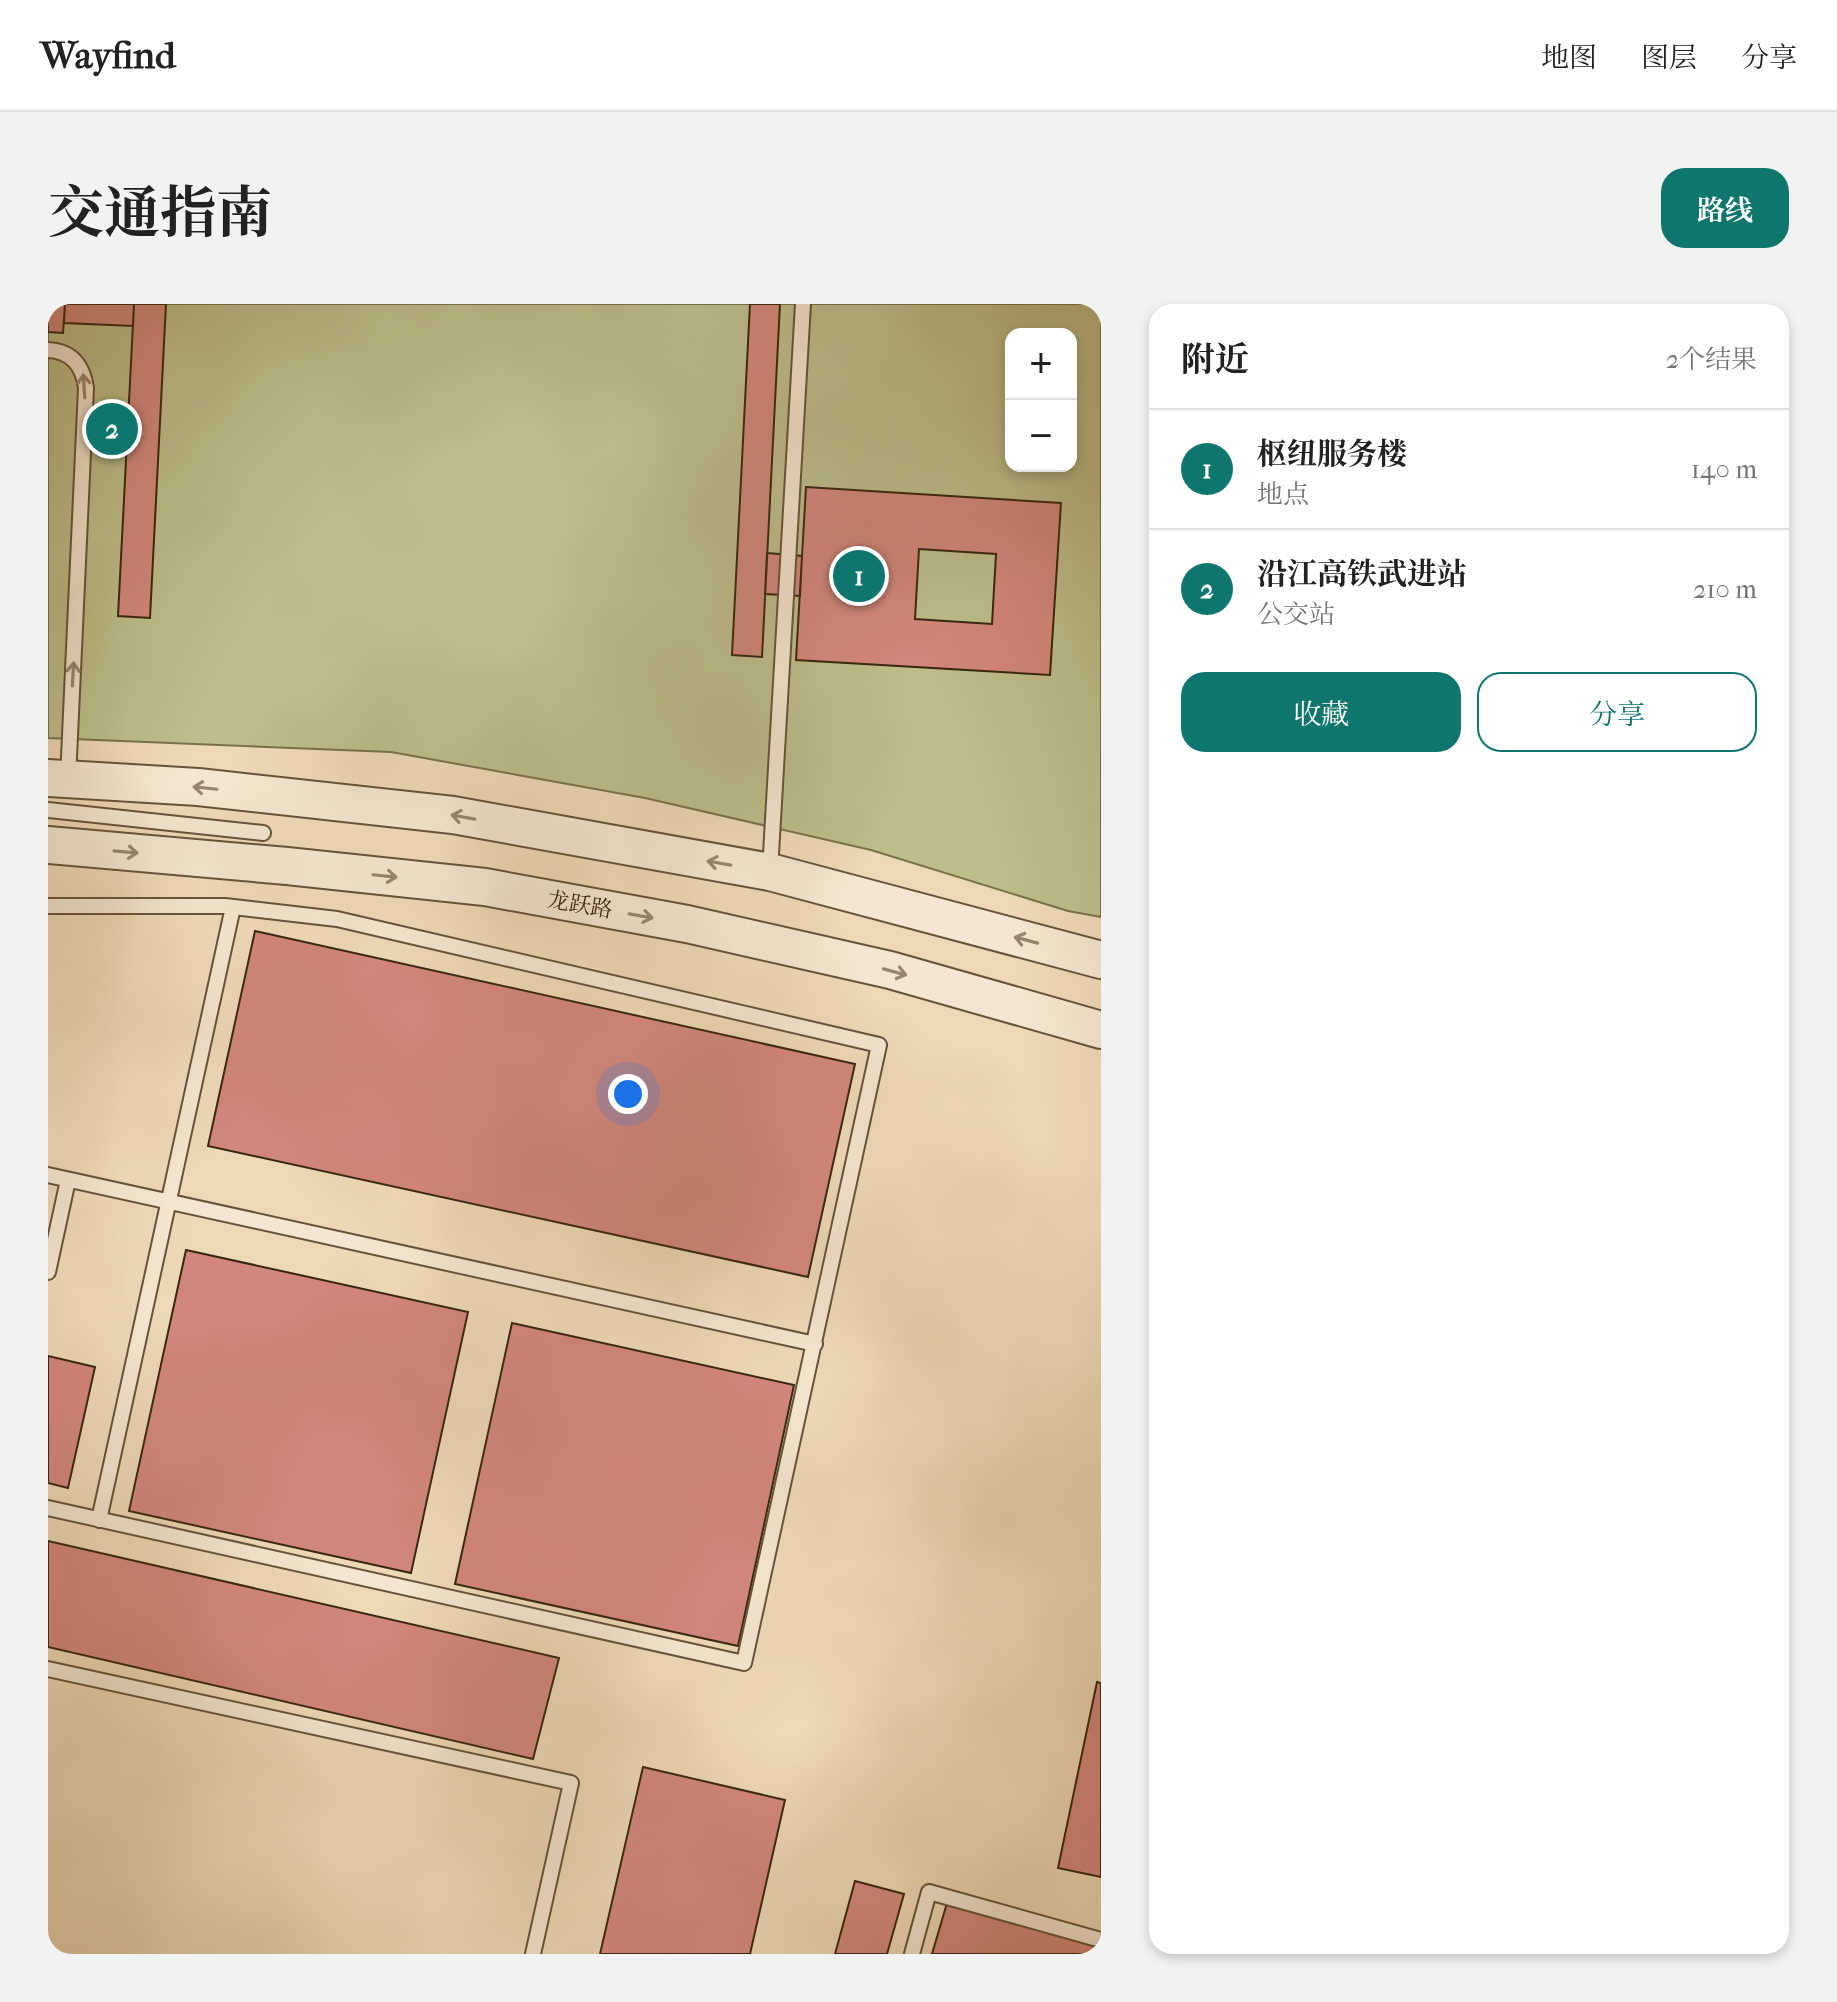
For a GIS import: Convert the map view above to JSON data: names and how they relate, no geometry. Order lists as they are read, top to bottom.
{
  "streets": {
    "street": ["龙跃路"]
  },
  "page": {
    "header": "Wayfind",
    "nav": ["地图", "图层", "分享"],
    "title": "交通指南",
    "buttons": [
      "路线",
      ["收藏", "分享"]
    ],
    "heading": ["附近", "2个结果"],
    "map_buttons": ["+", "−"],
    "pins": ["2", "1"],
    "list": [
      {
        "mark": "1",
        "name": "枢纽服务楼",
        "note": "地点",
        "value": "140 m"
      },
      {
        "mark": "2",
        "name": "沿江高铁武进站",
        "note": "公交站",
        "value": "210 m"
      }
    ]
  }
}
